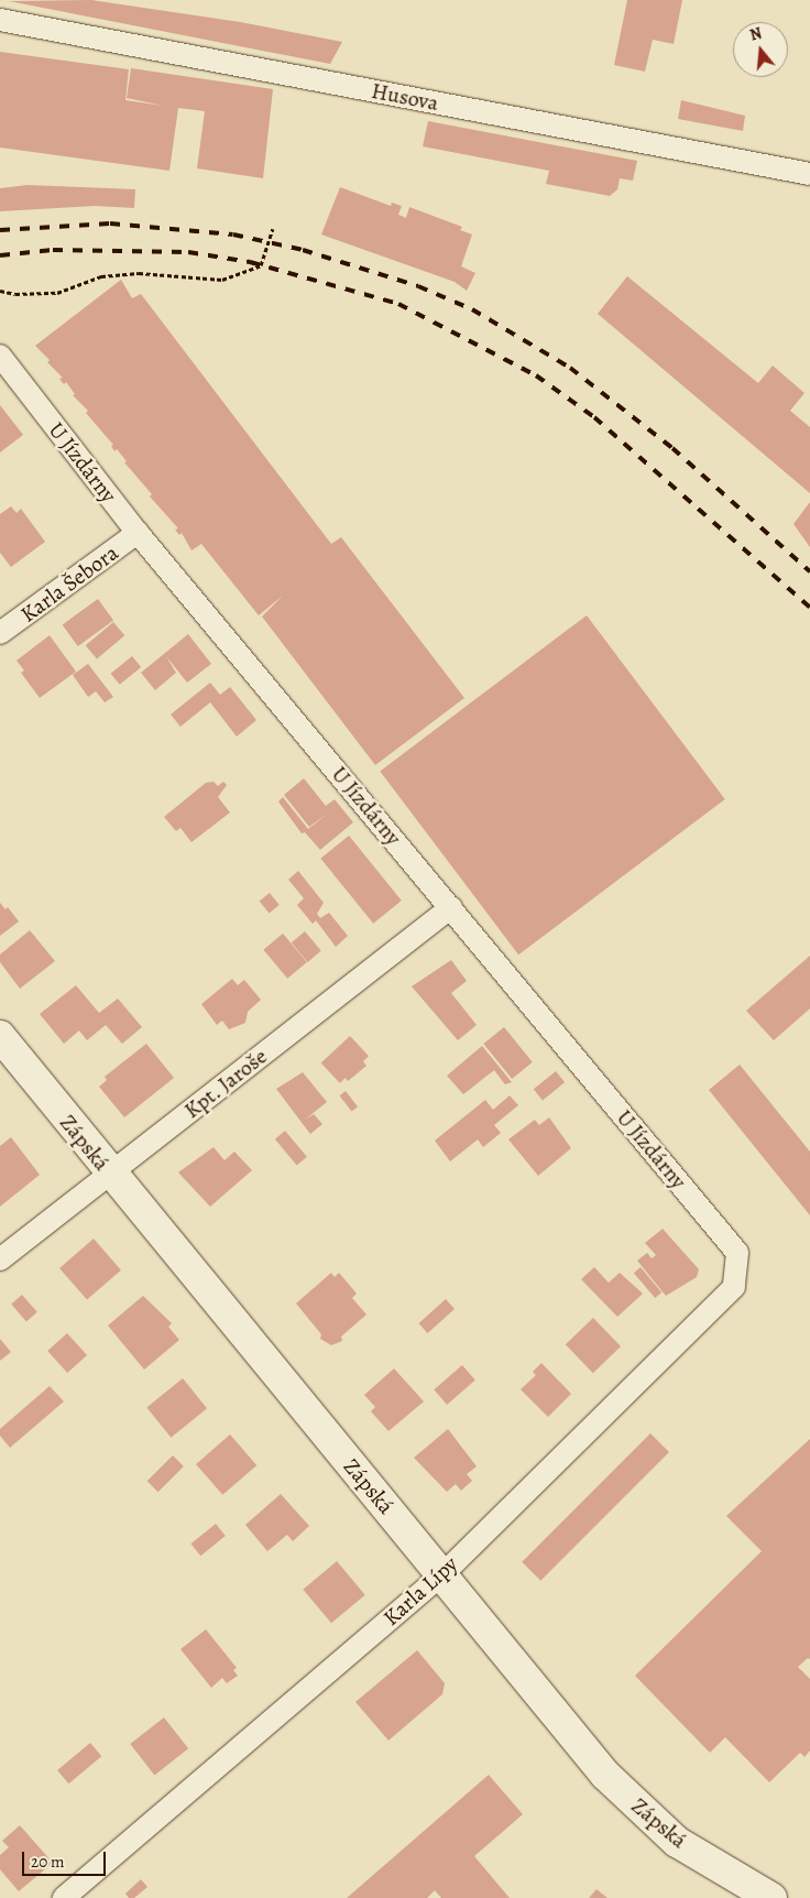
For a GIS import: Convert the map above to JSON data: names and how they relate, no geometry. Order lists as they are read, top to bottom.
{
  "streets": {
    "street": [
      "Husova",
      "U Jízdárny",
      "Karla Šebora",
      "Kpt. Jaroše",
      "Zápská",
      "Karla Lípy"
    ]
  },
  "crossings": [
    ["U Jízdárny", "Karla Šebora"],
    ["U Jízdárny", "Kpt. Jaroše"],
    ["U Jízdárny", "Karla Lípy"],
    ["Kpt. Jaroše", "Zápská"],
    ["Zápská", "Karla Lípy"]
  ],
  "scale_bar": "20 m",
  "north": "top"
}
